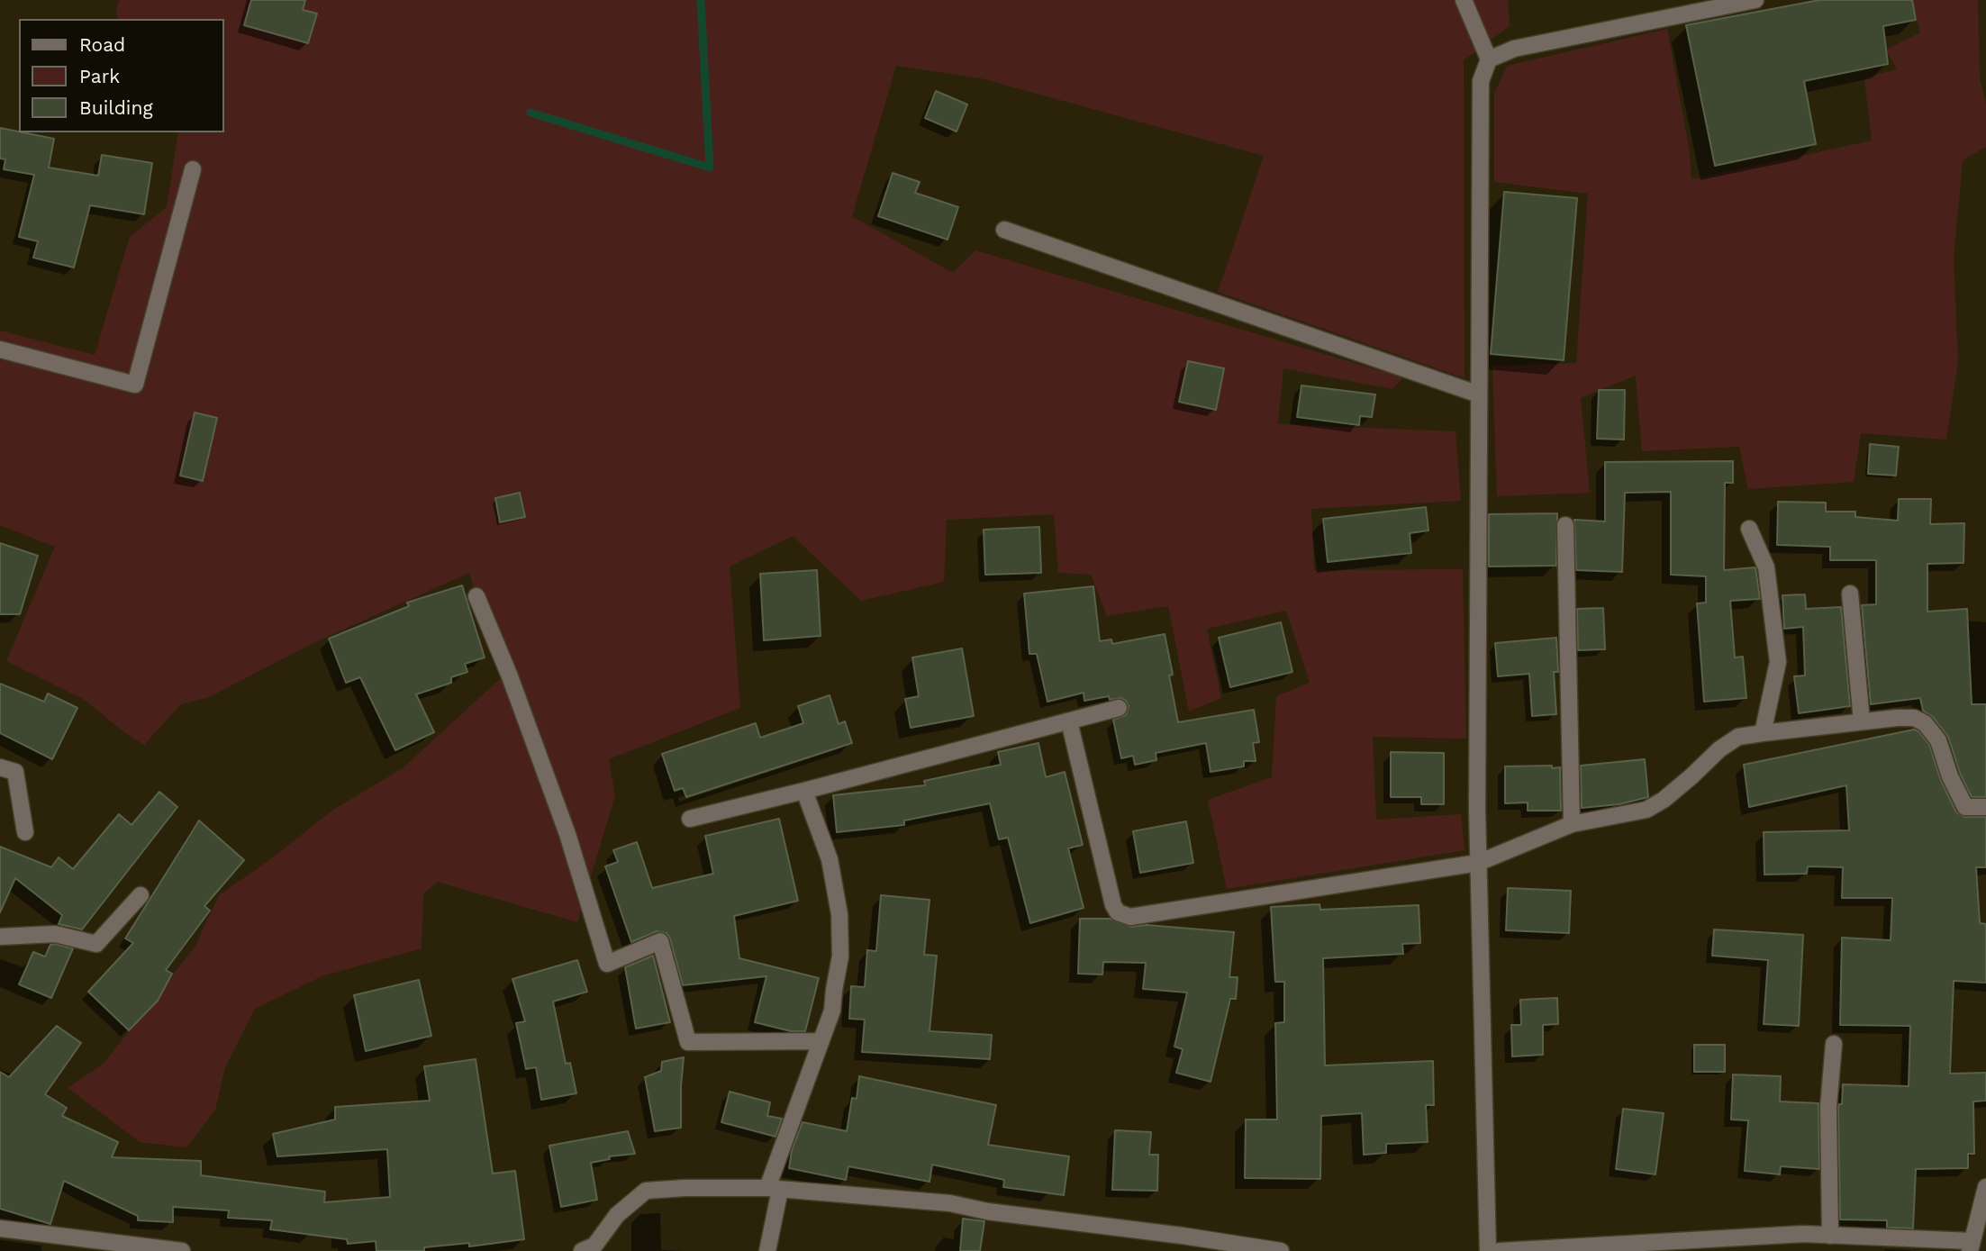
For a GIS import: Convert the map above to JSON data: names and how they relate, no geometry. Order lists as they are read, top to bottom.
{
  "legend": ["Road", "Park", "Building"]
}
